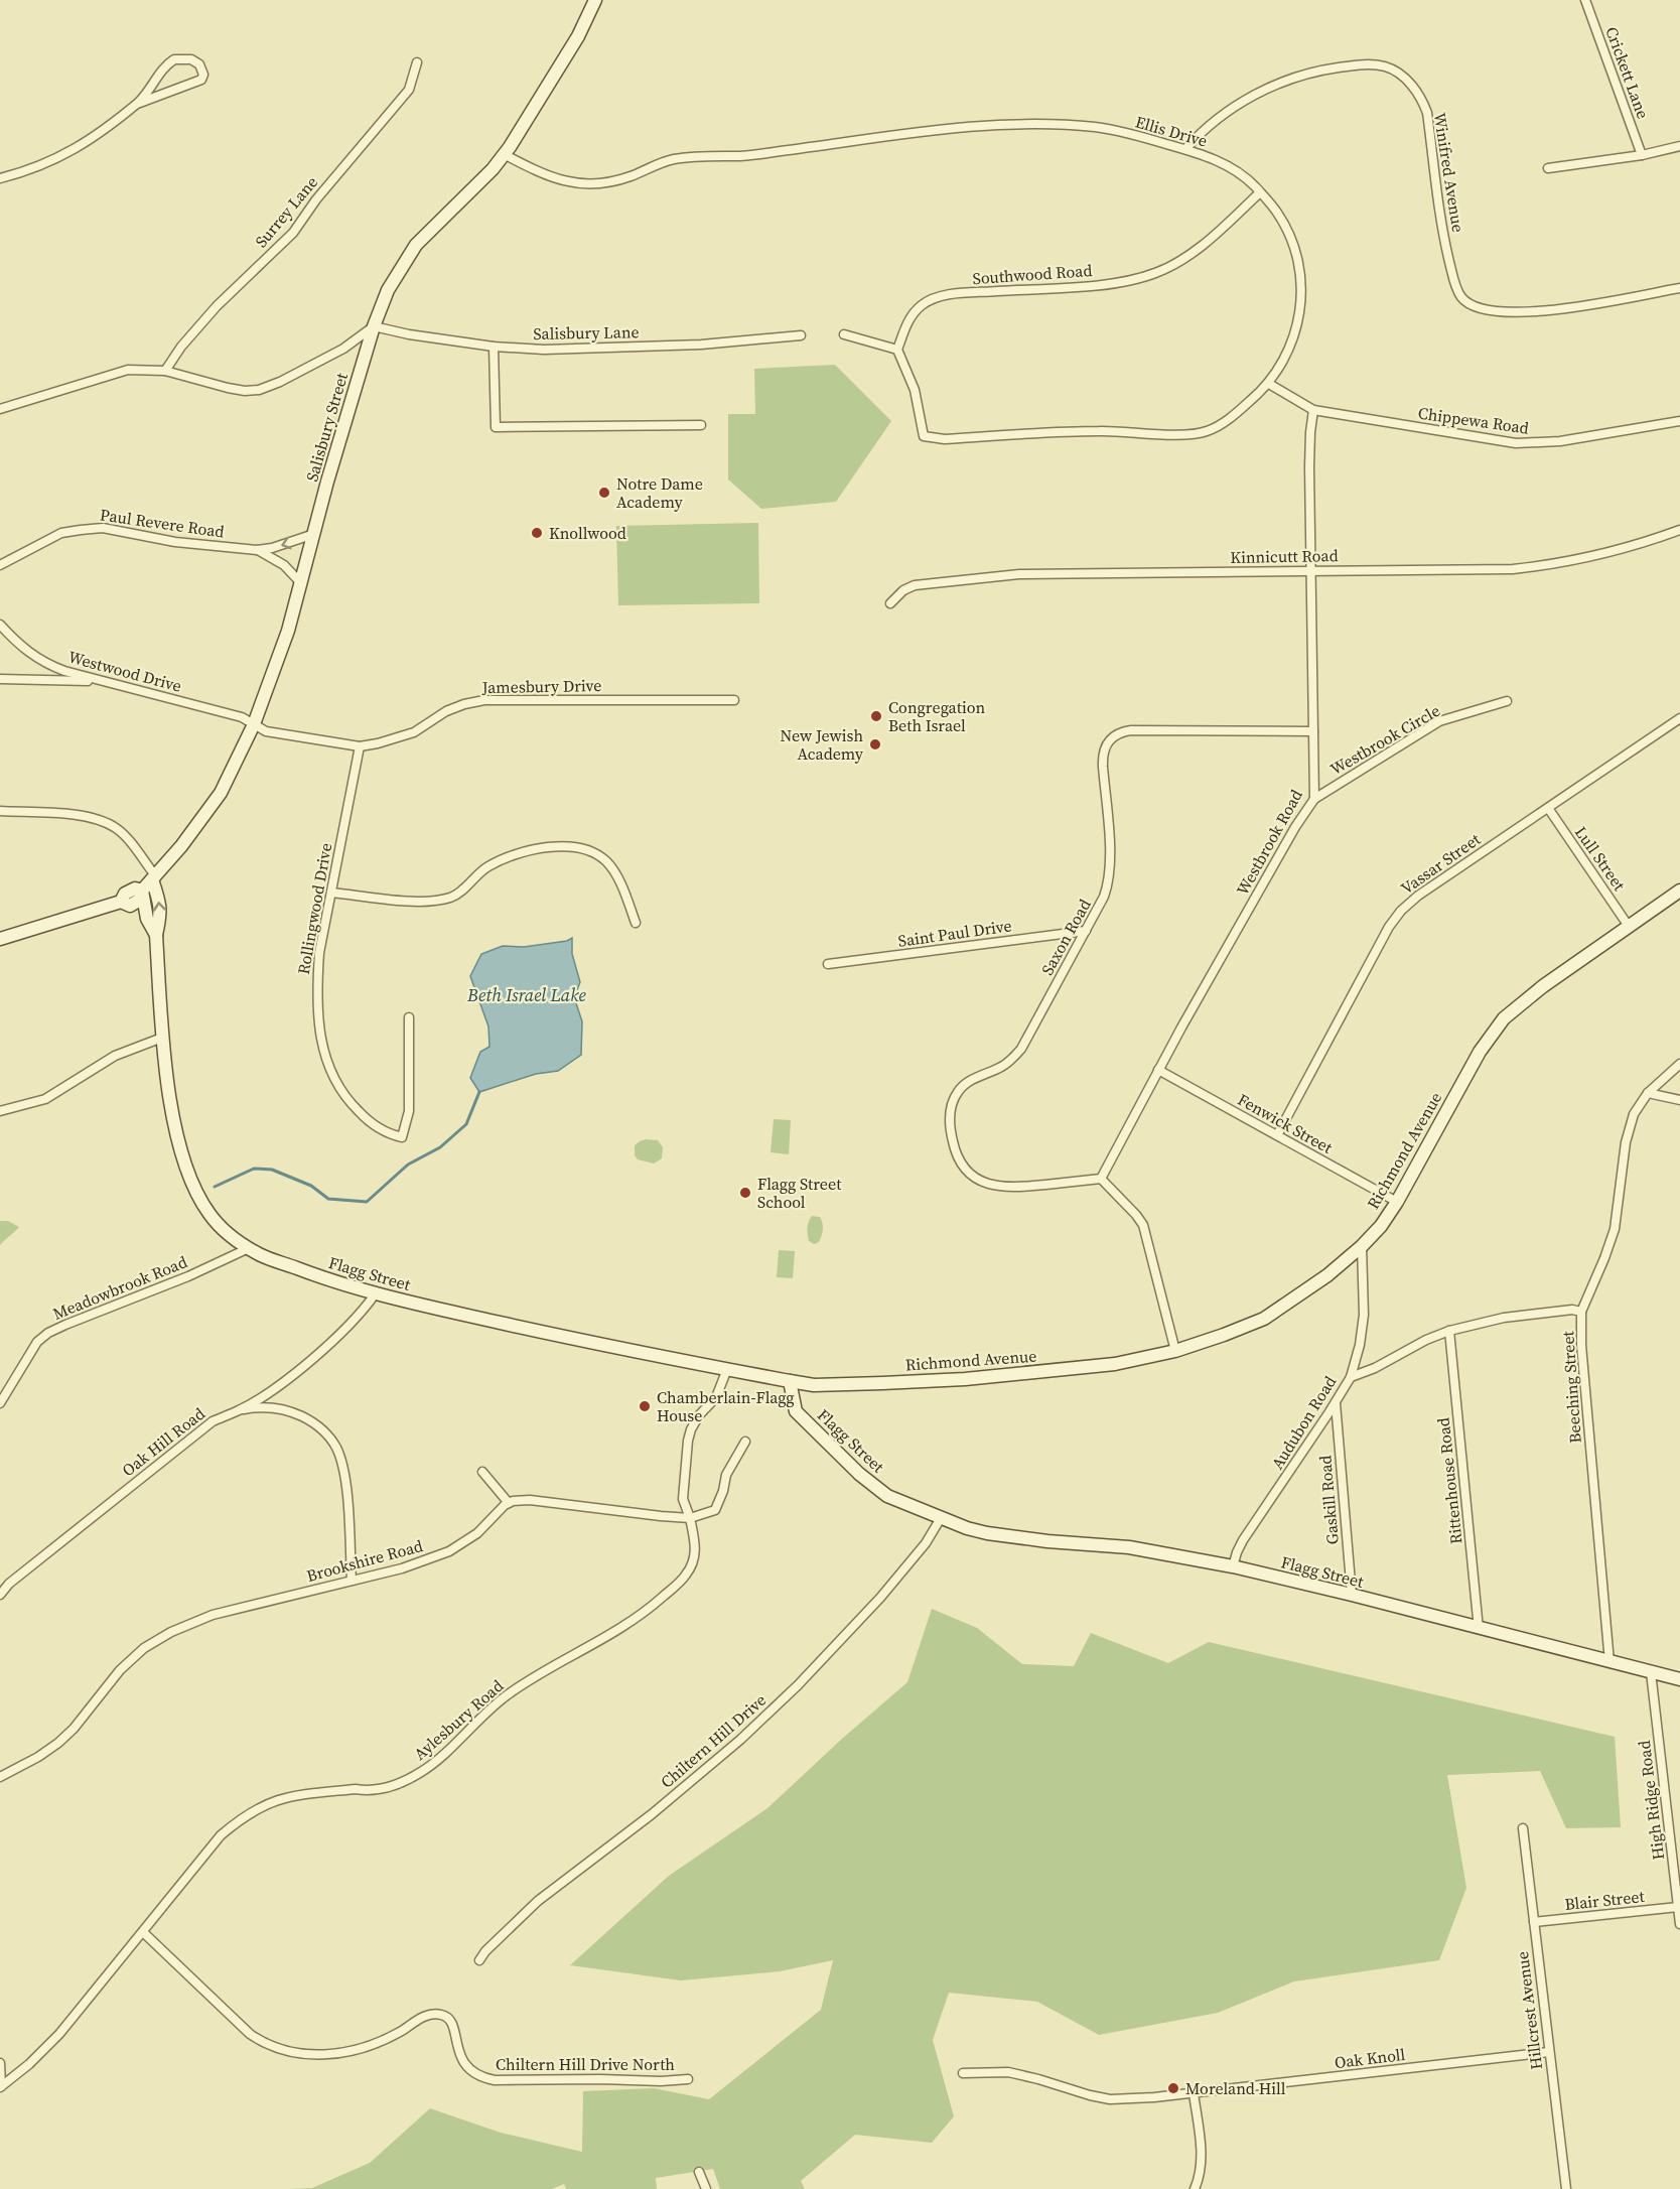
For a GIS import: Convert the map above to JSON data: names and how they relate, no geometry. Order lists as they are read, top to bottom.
{
  "streets": {
    "street": [
      "Crickett Lane",
      "Ellis Drive",
      "Winifred Avenue",
      "Surrey Lane",
      "Southwood Road",
      "Salisbury Lane",
      "Chippewa Road",
      "Salisbury Street",
      "Paul Revere Road",
      "Kinnicutt Road",
      "Westwood Drive",
      "Jamesbury Drive",
      "Westbrook Circle",
      "Westbrook Road",
      "Lull Street",
      "Vassar Street",
      "Rollingwood Drive",
      "Saint Paul Drive",
      "Saxon Road",
      "Fenwick Street",
      "Richmond Avenue",
      "Flagg Street",
      "Meadowbrook Road",
      "Beeching Street",
      "Audubon Road",
      "Oak Hill Road",
      "Rittenhouse Road",
      "Gaskill Road",
      "Brookshire Road",
      "Aylesbury Road",
      "Chiltern Hill Drive",
      "High Ridge Road",
      "Blair Street",
      "Hillcrest Avenue",
      "Oak Knoll",
      "Chiltern Hill Drive North"
    ]
  },
  "crossings": [
    ["Ellis Drive", "Winifred Avenue"],
    ["Ellis Drive", "Southwood Road"],
    ["Ellis Drive", "Chippewa Road"],
    ["Ellis Drive", "Salisbury Street"],
    ["Salisbury Lane", "Salisbury Street"],
    ["Chippewa Road", "Westbrook Road"],
    ["Salisbury Street", "Paul Revere Road"],
    ["Salisbury Street", "Westwood Drive"],
    ["Salisbury Street", "Jamesbury Drive"],
    ["Salisbury Street", "Flagg Street"],
    ["Kinnicutt Road", "Westbrook Road"],
    ["Westwood Drive", "Jamesbury Drive"],
    ["Jamesbury Drive", "Rollingwood Drive"],
    ["Westbrook Circle", "Westbrook Road"],
    ["Westbrook Road", "Saxon Road"],
    ["Westbrook Road", "Fenwick Street"],
    ["Lull Street", "Vassar Street"],
    ["Lull Street", "Richmond Avenue"],
    ["Vassar Street", "Fenwick Street"],
    ["Saint Paul Drive", "Saxon Road"],
    ["Fenwick Street", "Richmond Avenue"],
    ["Richmond Avenue", "Flagg Street"],
    ["Richmond Avenue", "Audubon Road"],
    ["Flagg Street", "Meadowbrook Road"],
    ["Flagg Street", "Beeching Street"],
    ["Flagg Street", "Audubon Road"],
    ["Flagg Street", "Oak Hill Road"],
    ["Flagg Street", "Rittenhouse Road"],
    ["Flagg Street", "Gaskill Road"],
    ["Flagg Street", "Chiltern Hill Drive"],
    ["Flagg Street", "High Ridge Road"],
    ["Audubon Road", "Gaskill Road"],
    ["Aylesbury Road", "Chiltern Hill Drive North"],
    ["High Ridge Road", "Blair Street"],
    ["Blair Street", "Hillcrest Avenue"],
    ["Hillcrest Avenue", "Oak Knoll"]
  ],
  "water": ["Beth Israel Lake"],
  "places": [
    "Notre Dame Academy",
    "Knollwood",
    "Congregation Beth Israel",
    "New Jewish Academy",
    "Flagg Street School",
    "Chamberlain-Flagg House",
    "Moreland Hill"
  ]
}
